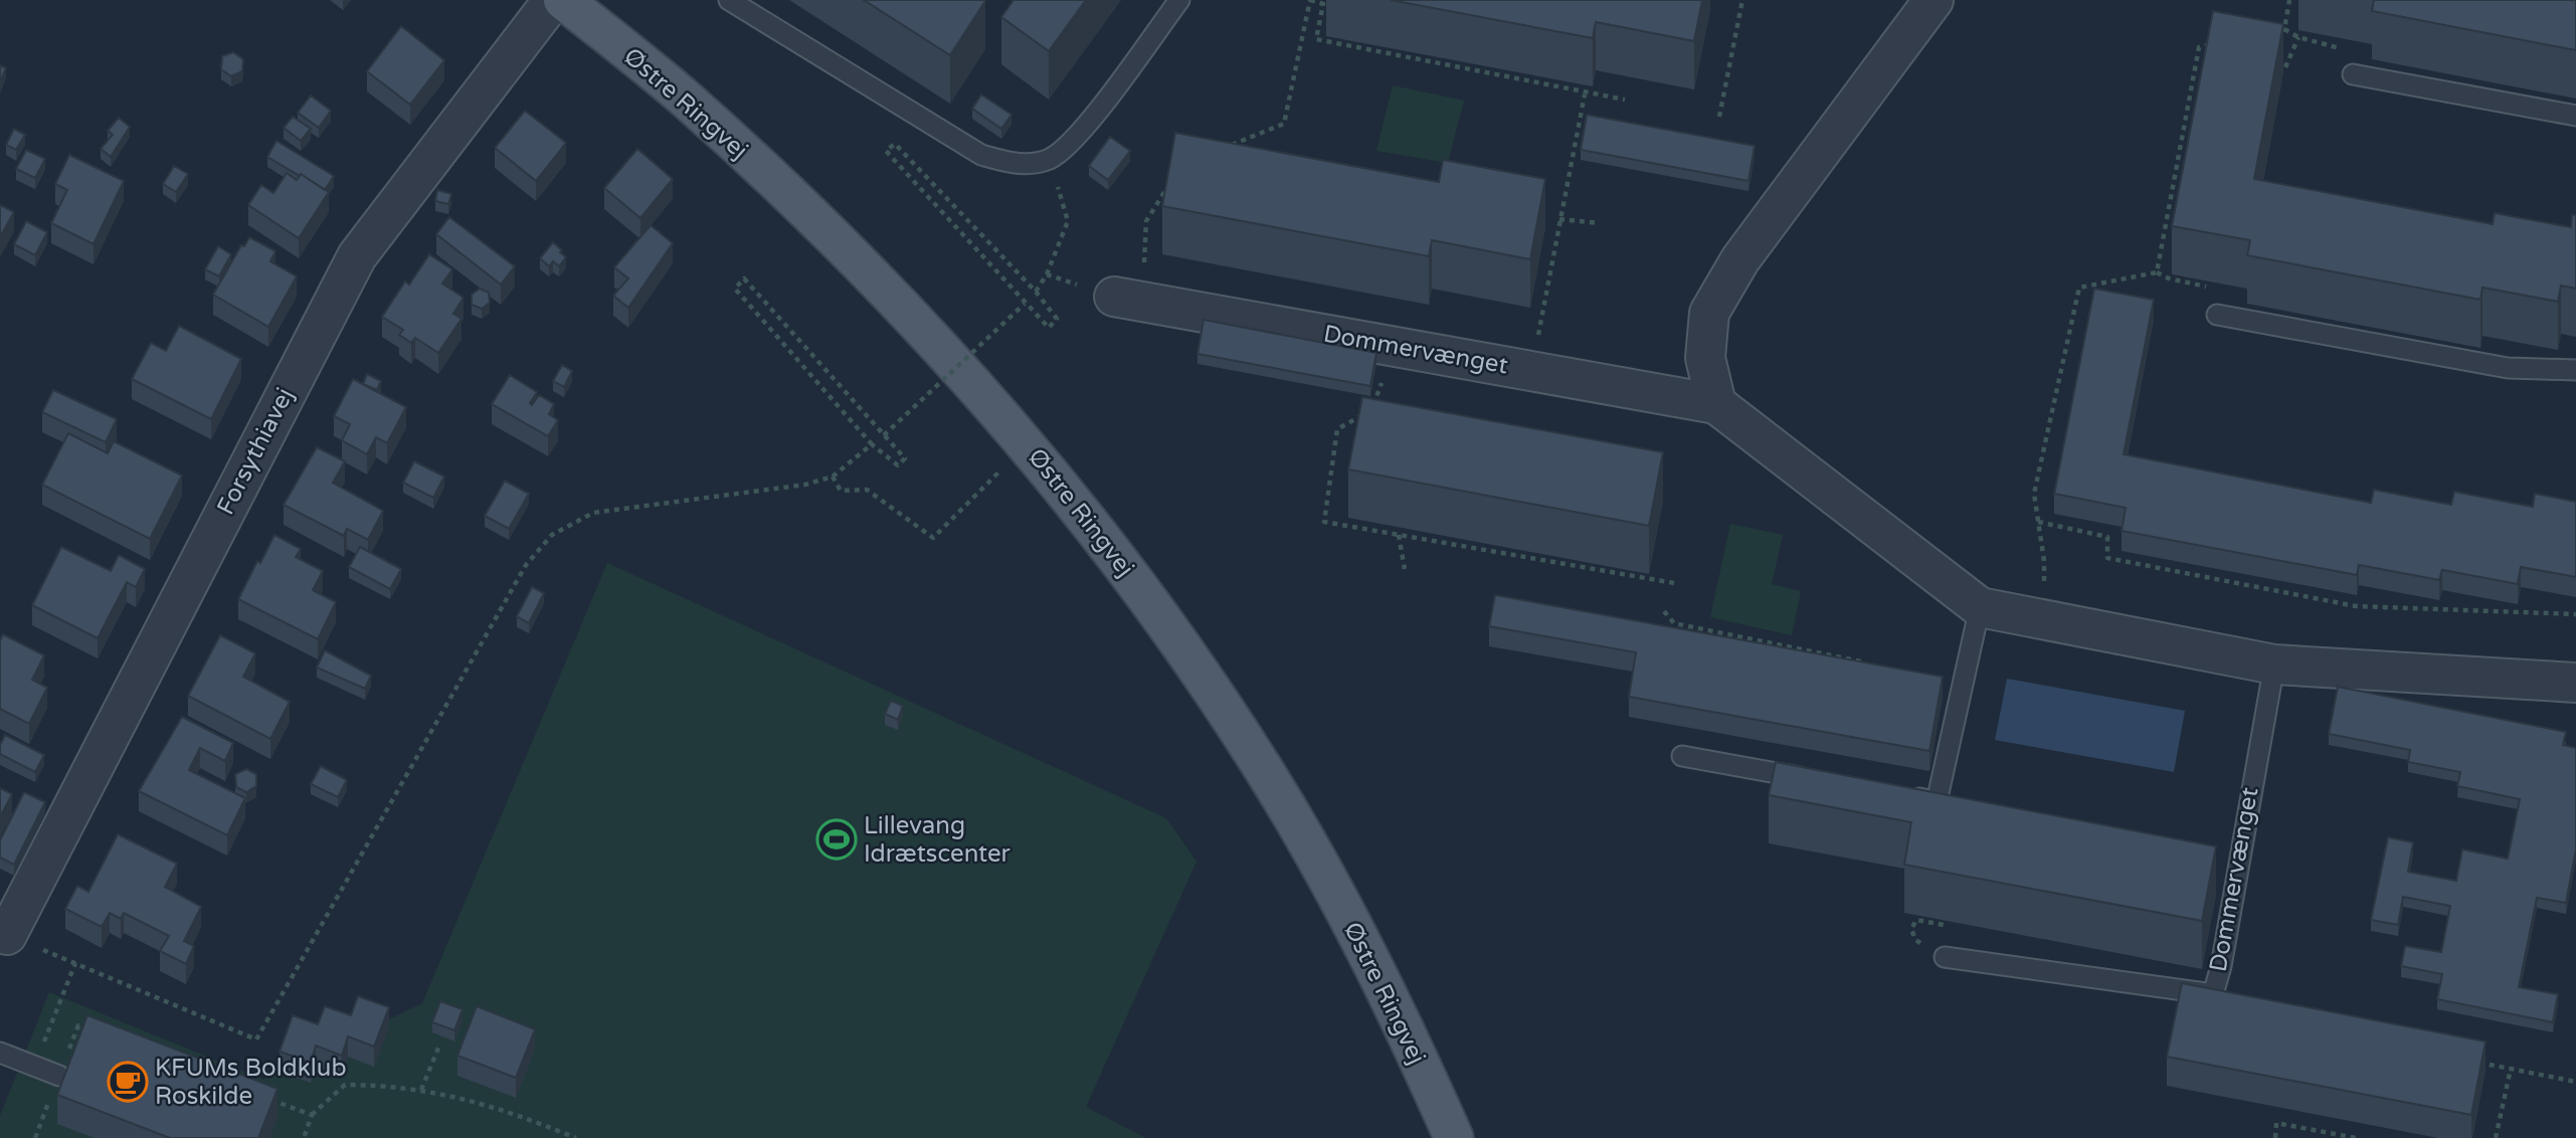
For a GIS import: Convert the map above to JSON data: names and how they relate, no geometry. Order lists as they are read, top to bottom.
{
  "streets": {
    "main road": ["Østre Ringvej"],
    "street": ["Dommervænget", "Forsythiavej"]
  },
  "places": {
    "sports": ["Lillevang Idrætscenter"],
    "cafe": ["KFUMs Boldklub Roskilde"]
  }
}
